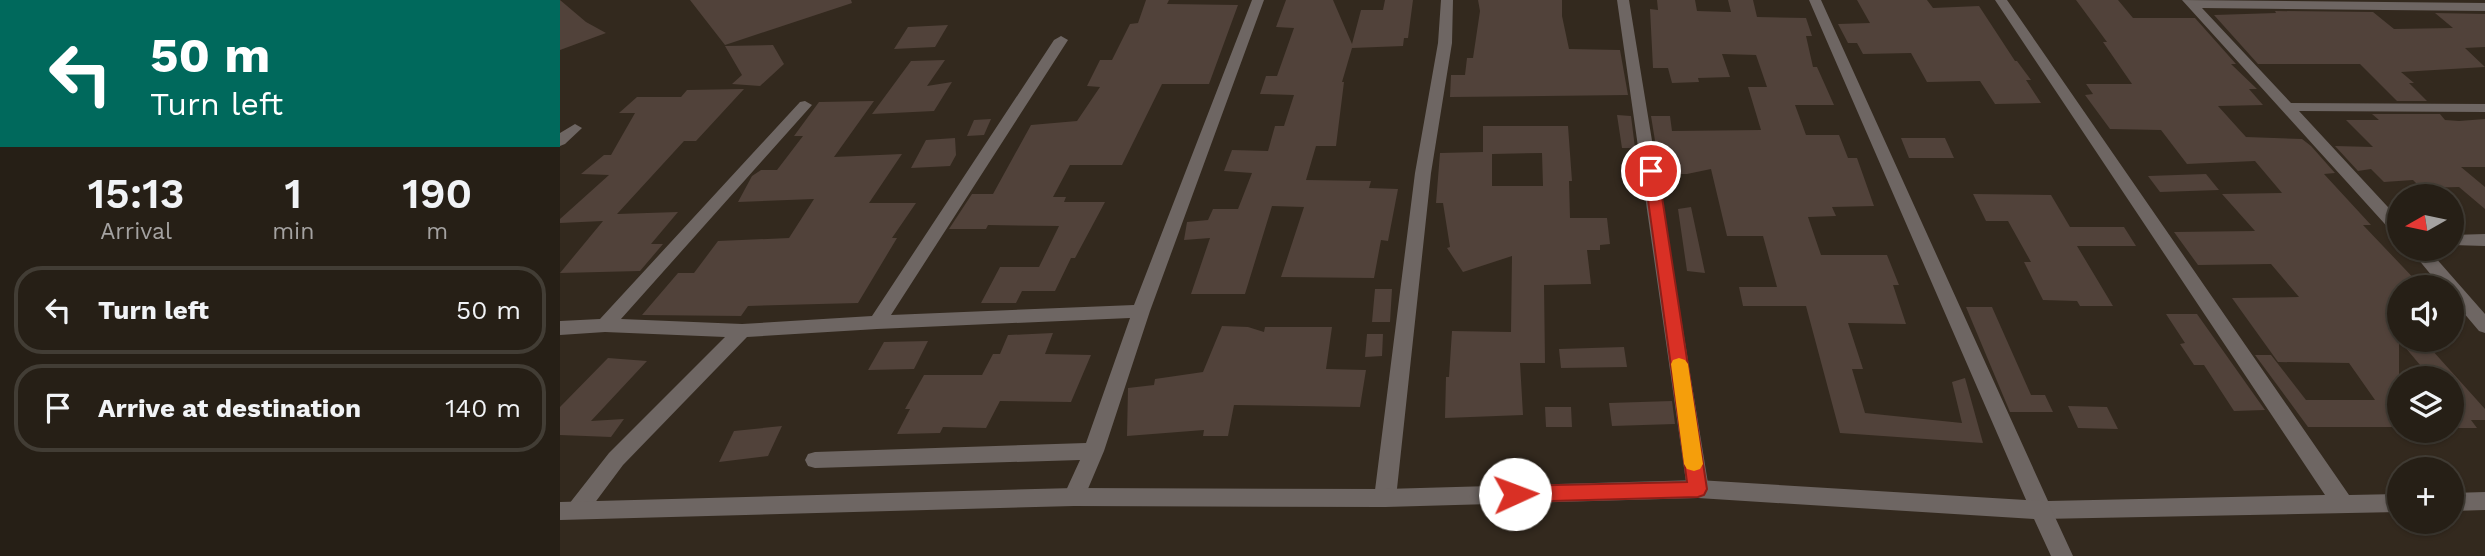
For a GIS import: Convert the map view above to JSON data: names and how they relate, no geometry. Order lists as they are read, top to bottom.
{
  "north": "left",
  "page": {
    "turn": ["50 m", "Turn left"],
    "eta": [
      "15:13",
      "Arrival",
      "1",
      "min",
      "190",
      "m"
    ],
    "map_buttons": "+",
    "list": [
      {
        "name": "Turn left",
        "value": "50 m"
      },
      {
        "name": "Arrive at destination",
        "value": "140 m"
      }
    ]
  }
}
